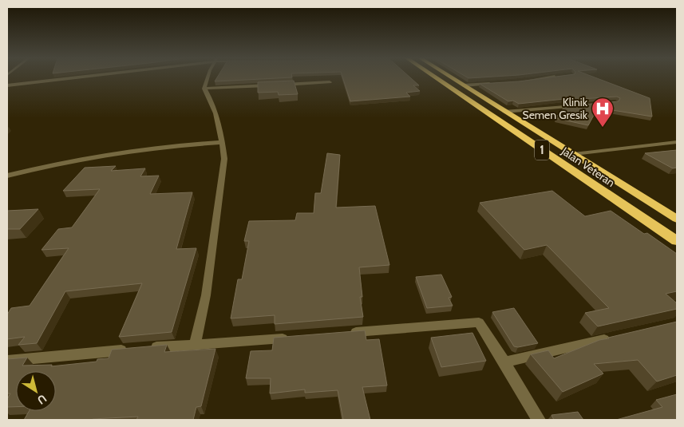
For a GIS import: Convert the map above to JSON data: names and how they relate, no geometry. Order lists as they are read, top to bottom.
{
  "streets": {
    "highway": ["1", "Jalan Veteran"]
  },
  "places": {
    "hospital": ["Klinik Semen Gresik"]
  },
  "north": "bottom right"
}
